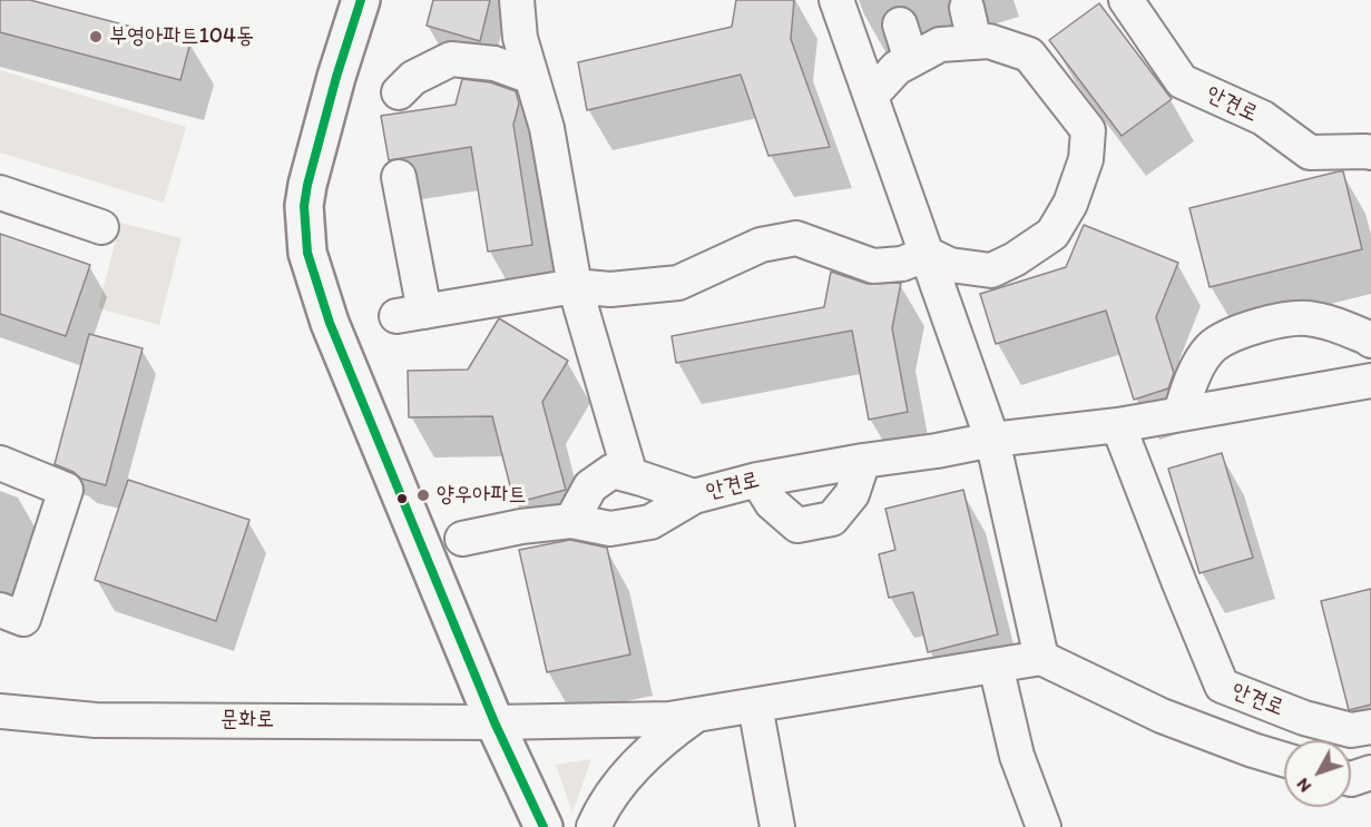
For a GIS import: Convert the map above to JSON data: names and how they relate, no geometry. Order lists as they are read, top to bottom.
{
  "streets": {
    "street": ["안견로", "문화로"]
  },
  "places": ["부영아파트104동", "양우아파트"],
  "north": "bottom left"
}
